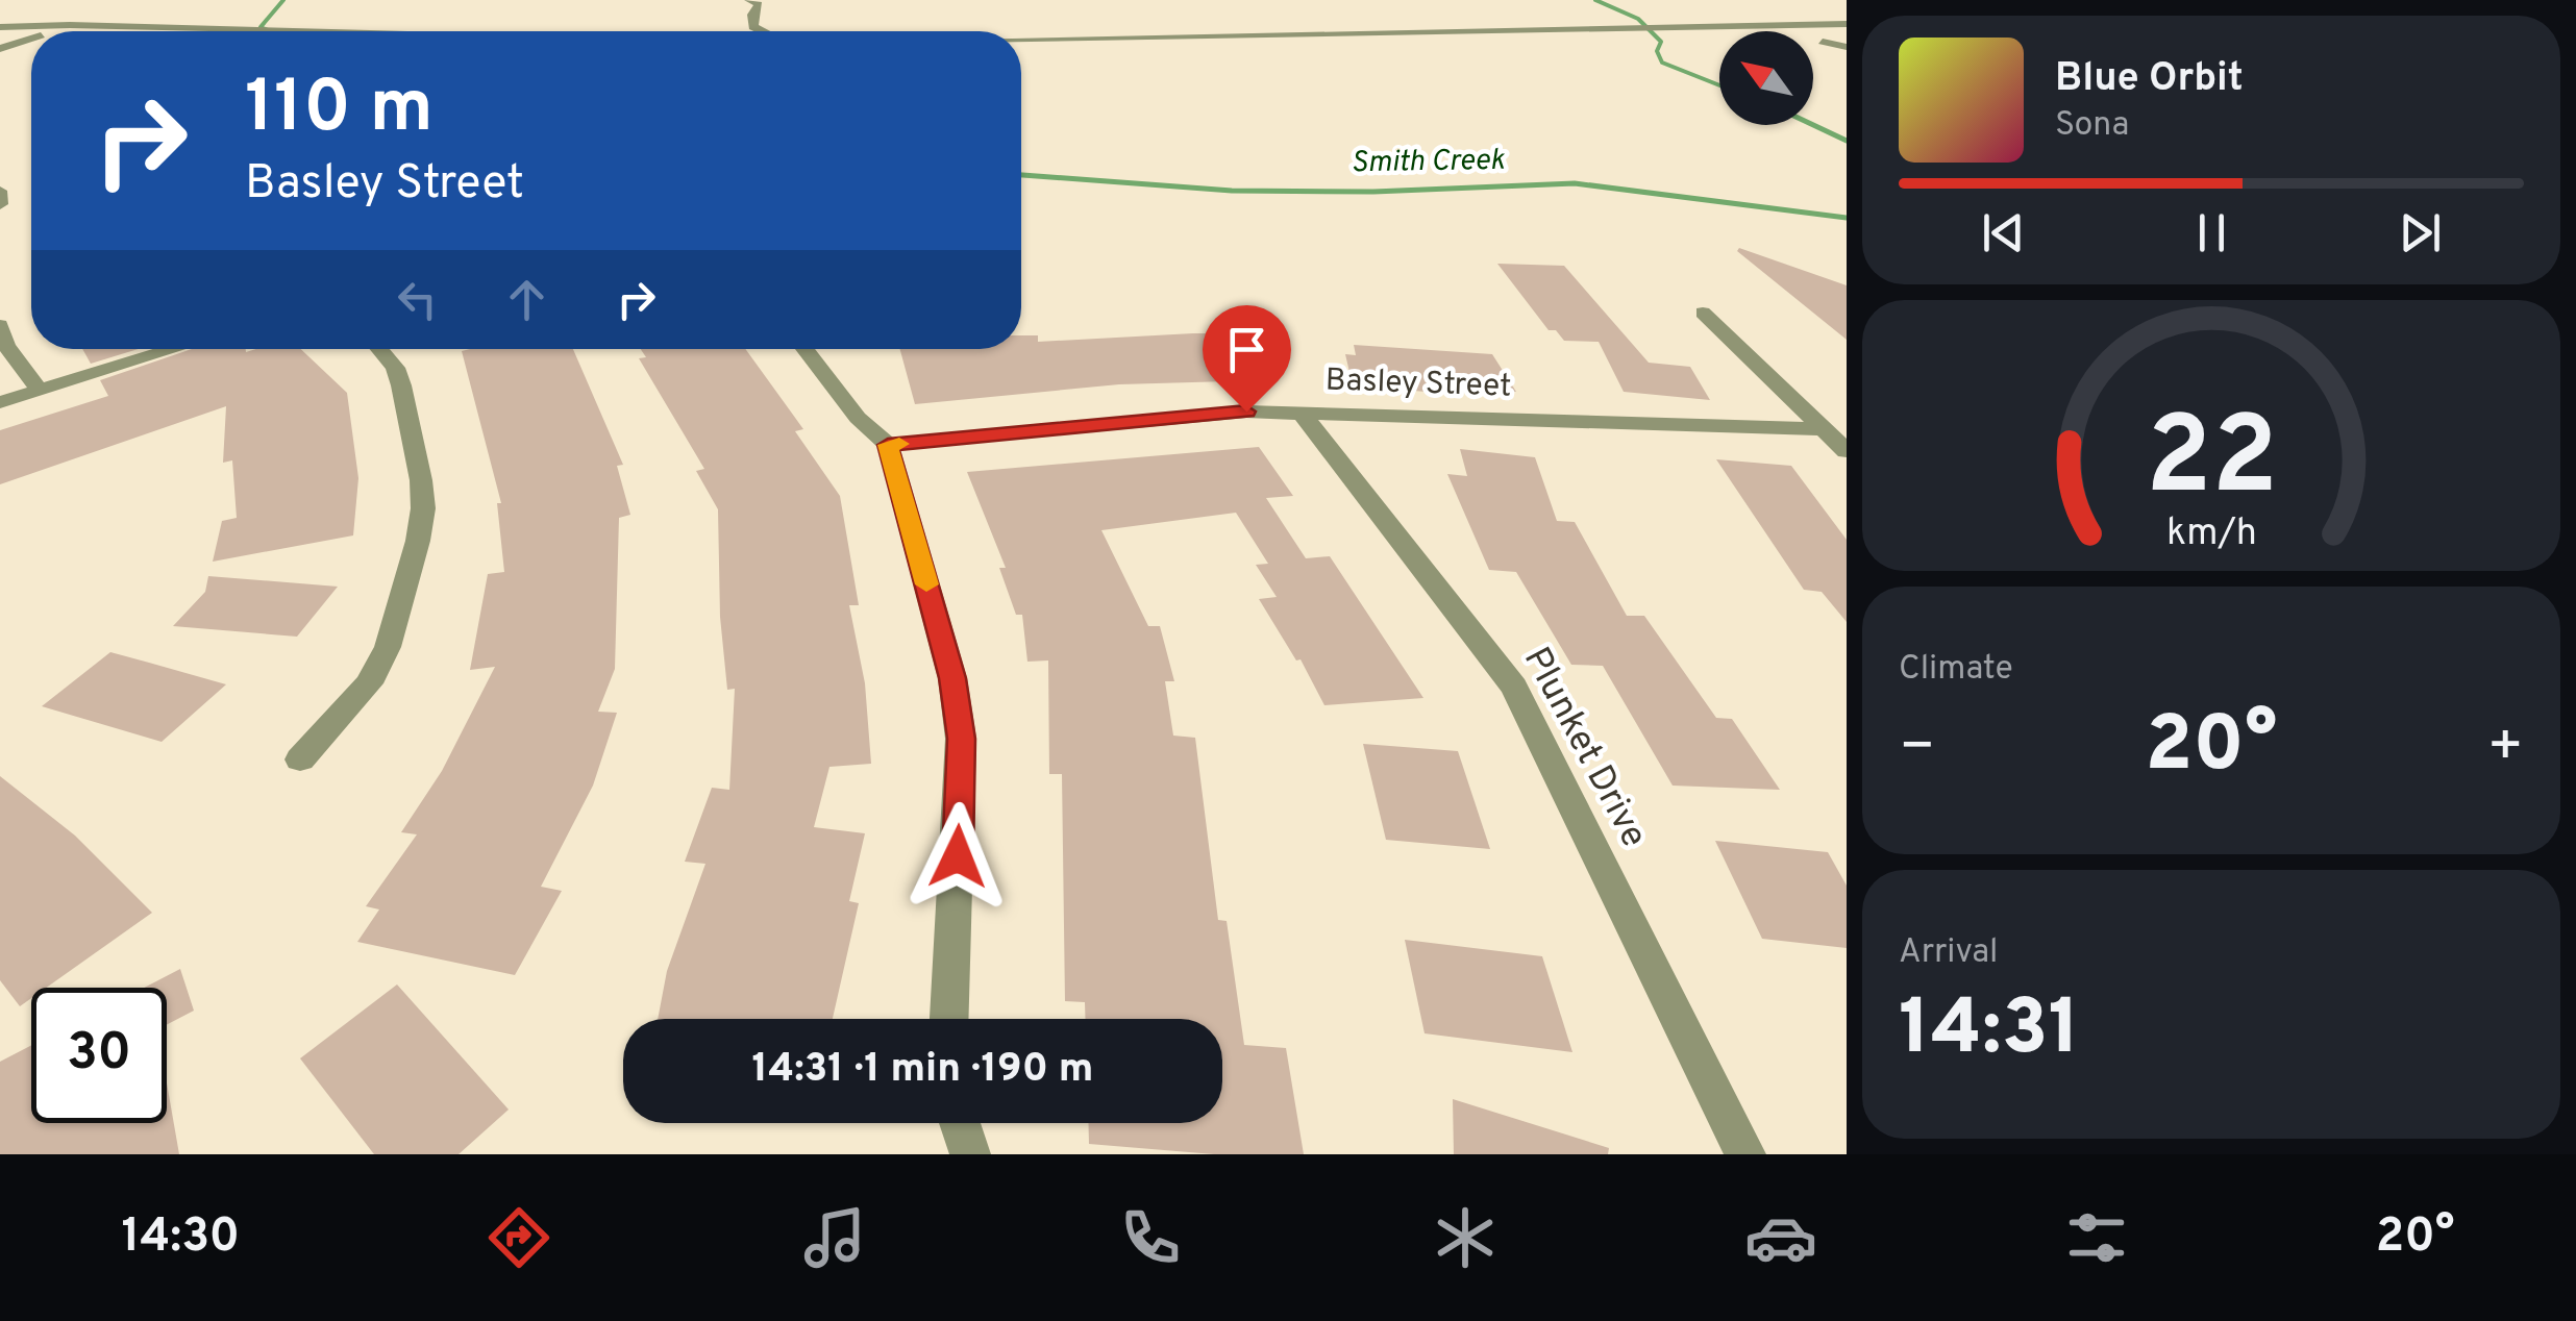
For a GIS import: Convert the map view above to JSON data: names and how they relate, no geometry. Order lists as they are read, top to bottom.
{
  "streets": {
    "street": ["Basley Street", "Plunket Drive"]
  },
  "crossings": [
    ["Basley Street", "Plunket Drive"]
  ],
  "water": ["Smith Creek"],
  "north": "top left",
  "page": {
    "turn": ["110 m", "Basley Street"],
    "song": ["Blue Orbit", "Sona"],
    "tile": [
      "Climate",
      ["Arrival", "14:31"]
    ],
    "heat": ["−", "20°", "+"],
    "limit": "30",
    "trip": "14:31 · 1 min · 190 m",
    "tabs": ["14:30", "20°"],
    "gauge": ["22", "km/h"]
  }
}
